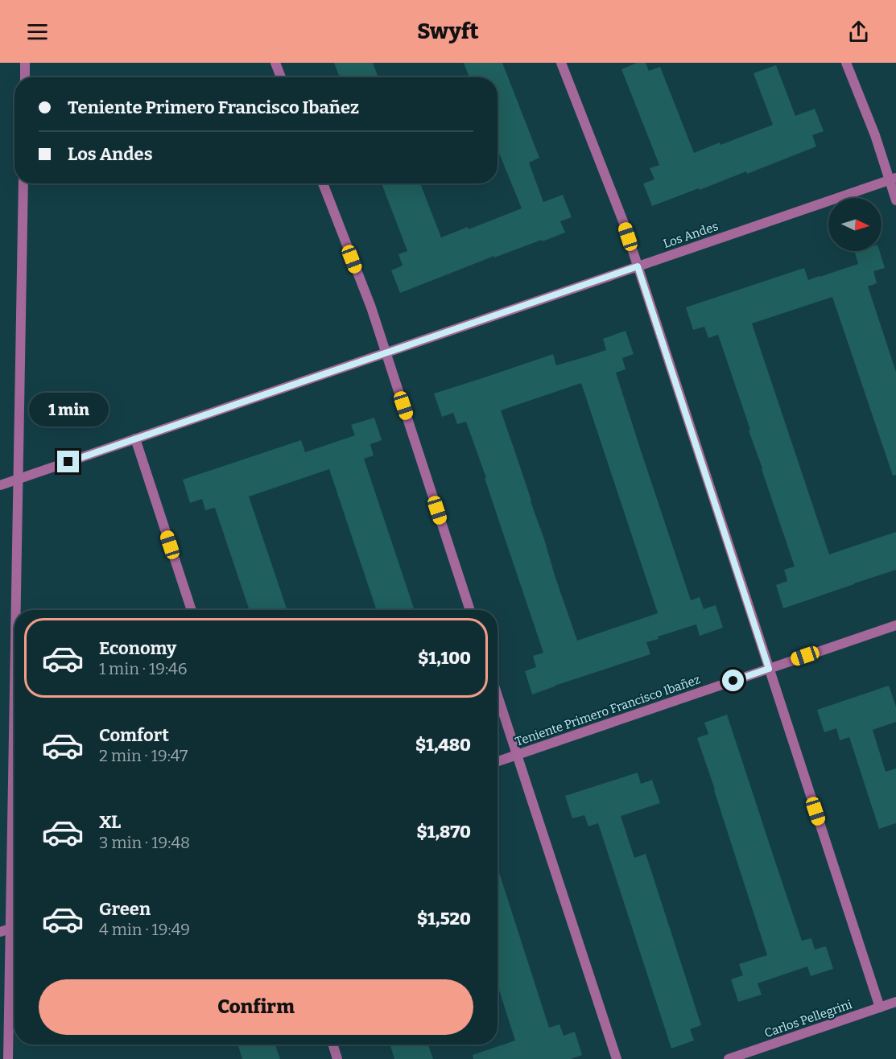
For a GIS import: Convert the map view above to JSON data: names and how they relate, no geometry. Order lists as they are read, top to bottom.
{
  "streets": {
    "street": ["Los Andes", "Teniente Primero Francisco Ibañez", "Carlos Pellegrini"]
  },
  "north": "right",
  "page": {
    "header": "Swyft",
    "banner": ["Teniente Primero Francisco Ibañez", "Los Andes"],
    "bubble": "1 min",
    "list": [
      {
        "name": "Economy",
        "note": "1 min · 19:46",
        "value": "$1,100"
      },
      {
        "name": "Comfort",
        "note": "2 min · 19:47",
        "value": "$1,480"
      },
      {
        "name": "XL",
        "note": "3 min · 19:48",
        "value": "$1,870"
      },
      {
        "name": "Green",
        "note": "4 min · 19:49",
        "value": "$1,520"
      }
    ],
    "buttons": "Confirm"
  }
}
